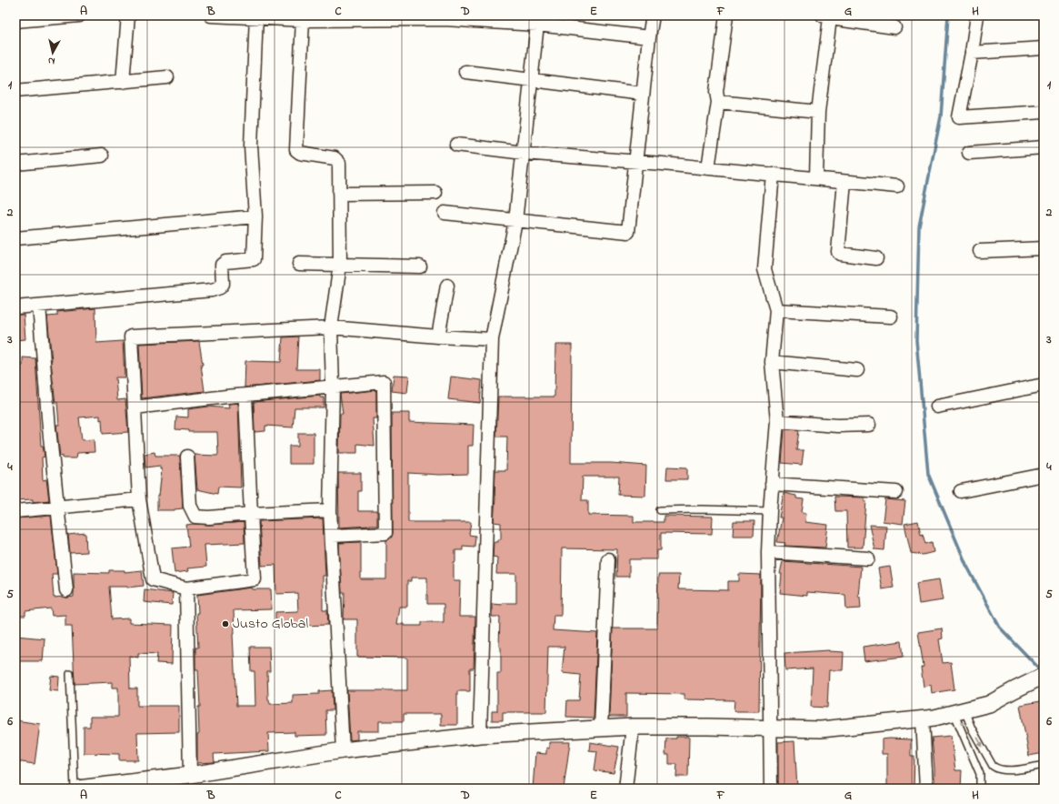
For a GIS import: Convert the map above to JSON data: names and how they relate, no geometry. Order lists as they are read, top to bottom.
{
  "places": ["Justo Global"],
  "north": "bottom",
  "grid": {
    "columns": [
      "A",
      "B",
      "C",
      "D",
      "E",
      "F",
      "G",
      "H"
    ],
    "rows": [
      "1",
      "2",
      "3",
      "4",
      "5",
      "6"
    ]
  }
}
